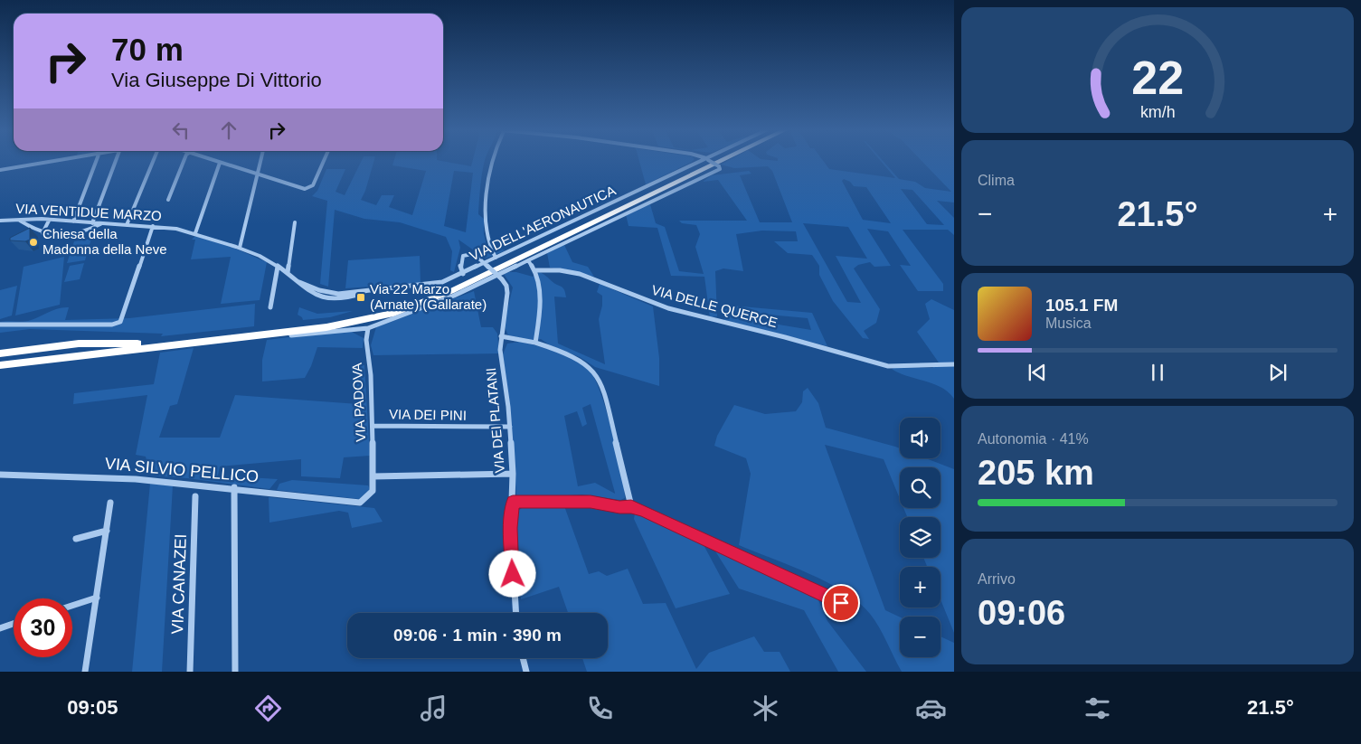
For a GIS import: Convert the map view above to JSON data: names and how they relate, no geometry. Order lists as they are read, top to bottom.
{
  "streets": {
    "street": [
      "VIA VENTIDUE MARZO",
      "VIA DELL'AERONAUTICA",
      "VIA DELLE QUERCE",
      "VIA PADOVA",
      "VIA DEI PINI",
      "VIA DEI PLATANI",
      "VIA SILVIO PELLICO",
      "VIA CANAZEI"
    ]
  },
  "crossings": [
    ["VIA VENTIDUE MARZO", "VIA DELL'AERONAUTICA"],
    ["VIA VENTIDUE MARZO", "VIA DEI PLATANI"],
    ["VIA DELL'AERONAUTICA", "VIA DEI PLATANI"],
    ["VIA PADOVA", "VIA DEI PINI"],
    ["VIA PADOVA", "VIA SILVIO PELLICO"],
    ["VIA DEI PINI", "VIA DEI PLATANI"]
  ],
  "places": {
    "other": ["Chiesa della Madonna della Neve"],
    "transit": ["Via 22 Marzo (Arnate) (Gallarate)"]
  },
  "page": {
    "turn": ["70 m", "Via Giuseppe Di Vittorio"],
    "tile": [
      "Clima",
      ["Autonomia · 41%", "205 km"],
      ["Arrivo", "09:06"]
    ],
    "heat": ["−", "21.5°", "+"],
    "song": ["105.1 FM", "Musica"],
    "map_buttons": ["+", "−"],
    "limit": "30",
    "trip": "09:06 · 1 min · 390 m",
    "tabs": ["09:05", "21.5°"],
    "gauge": ["22", "km/h"]
  }
}
